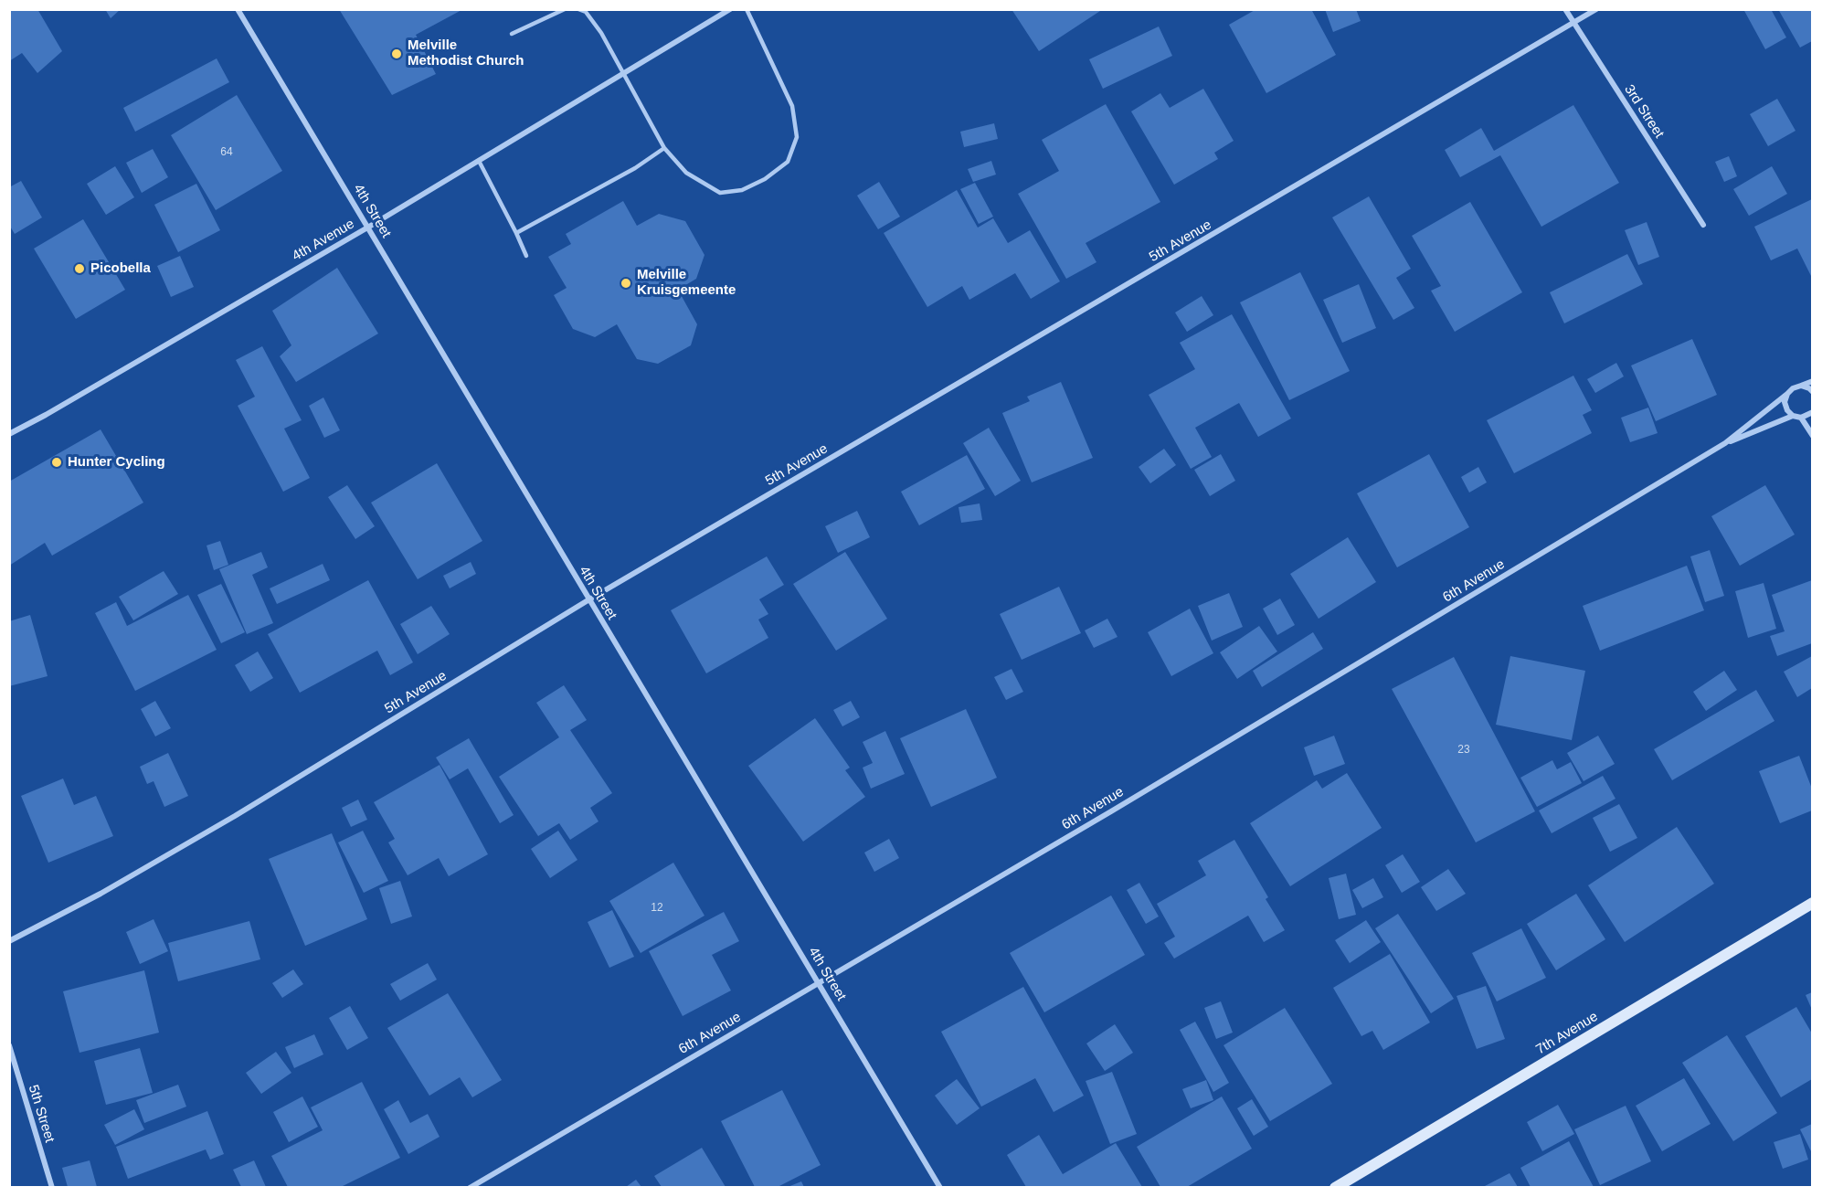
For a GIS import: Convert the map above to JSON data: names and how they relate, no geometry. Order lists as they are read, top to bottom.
{
  "streets": {
    "street": [
      "3rd Street",
      "4th Street",
      "4th Avenue",
      "5th Avenue",
      "6th Avenue",
      "7th Avenue",
      "5th Street"
    ]
  },
  "crossings": [
    ["3rd Street", "5th Avenue"],
    ["4th Street", "4th Avenue"],
    ["4th Street", "5th Avenue"],
    ["4th Street", "6th Avenue"]
  ],
  "places": [
    "Melville Methodist Church",
    "Picobella",
    "Melville Kruisgemeente",
    "Hunter Cycling"
  ],
  "house_numbers": ["64", "23", "12"]
}
